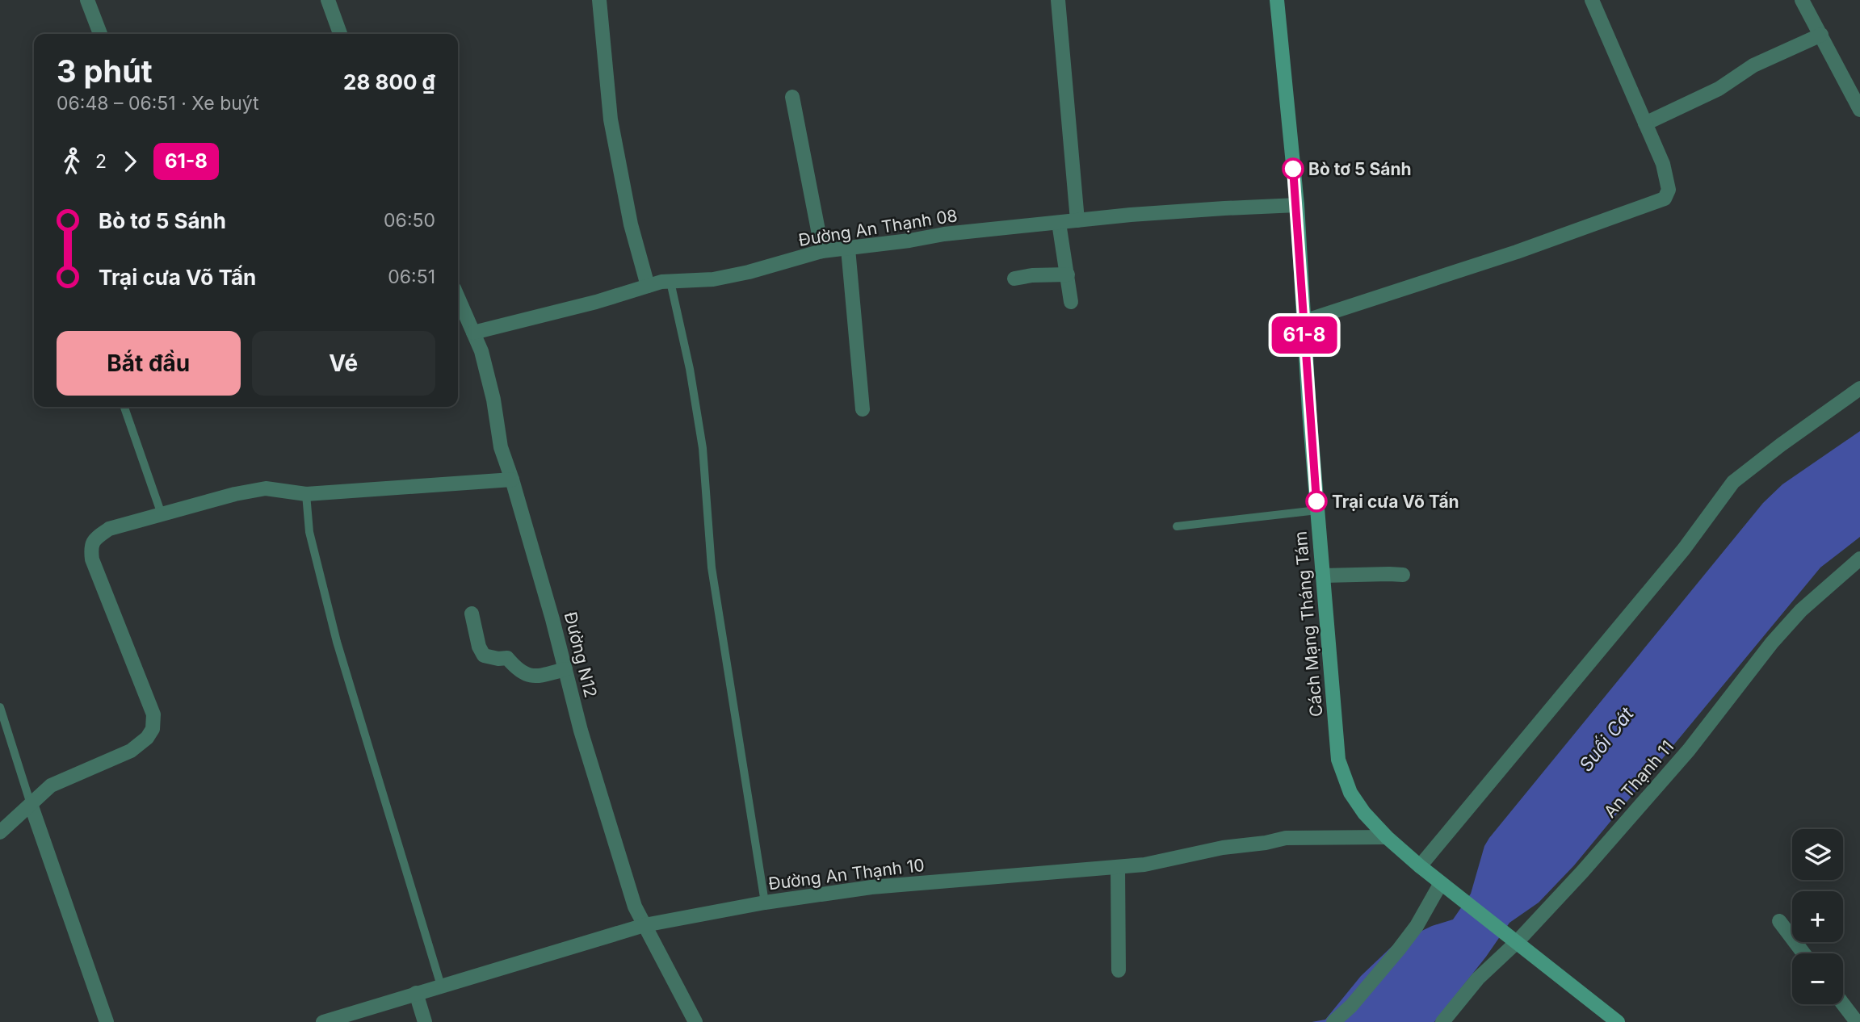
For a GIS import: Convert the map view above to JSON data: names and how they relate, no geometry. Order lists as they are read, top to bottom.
{
  "streets": {
    "main road": ["Cách Mạng Tháng Tám"],
    "street": [
      "Đường An Thạnh 08",
      "Đường N12",
      "An Thạnh 11",
      "Đường An Thạnh 10"
    ]
  },
  "crossings": [
    ["Đường An Thạnh 08", "Cách Mạng Tháng Tám"],
    ["Đường An Thạnh 08", "Đường N12"],
    ["Cách Mạng Tháng Tám", "An Thạnh 11"],
    ["Cách Mạng Tháng Tám", "Đường An Thạnh 10"],
    ["Đường N12", "Đường An Thạnh 10"]
  ],
  "water": ["Suối Cát"],
  "places": ["Bò tơ 5 Sánh", "Trại cưa Võ Tấn"],
  "lines": ["bus line 61-8"],
  "page": {
    "on_map": "61-8",
    "heading": ["3 phút", "06:48 – 06:51 · Xe buýt", "28 800 ₫"],
    "legs": ["2", "61-8"],
    "list": [
      {
        "name": "Bò tơ 5 Sánh",
        "value": "06:50"
      },
      {
        "name": "Trại cưa Võ Tấn",
        "value": "06:51"
      }
    ],
    "buttons": ["Bắt đầu", "Vé"],
    "map_buttons": ["+", "−"]
  }
}
